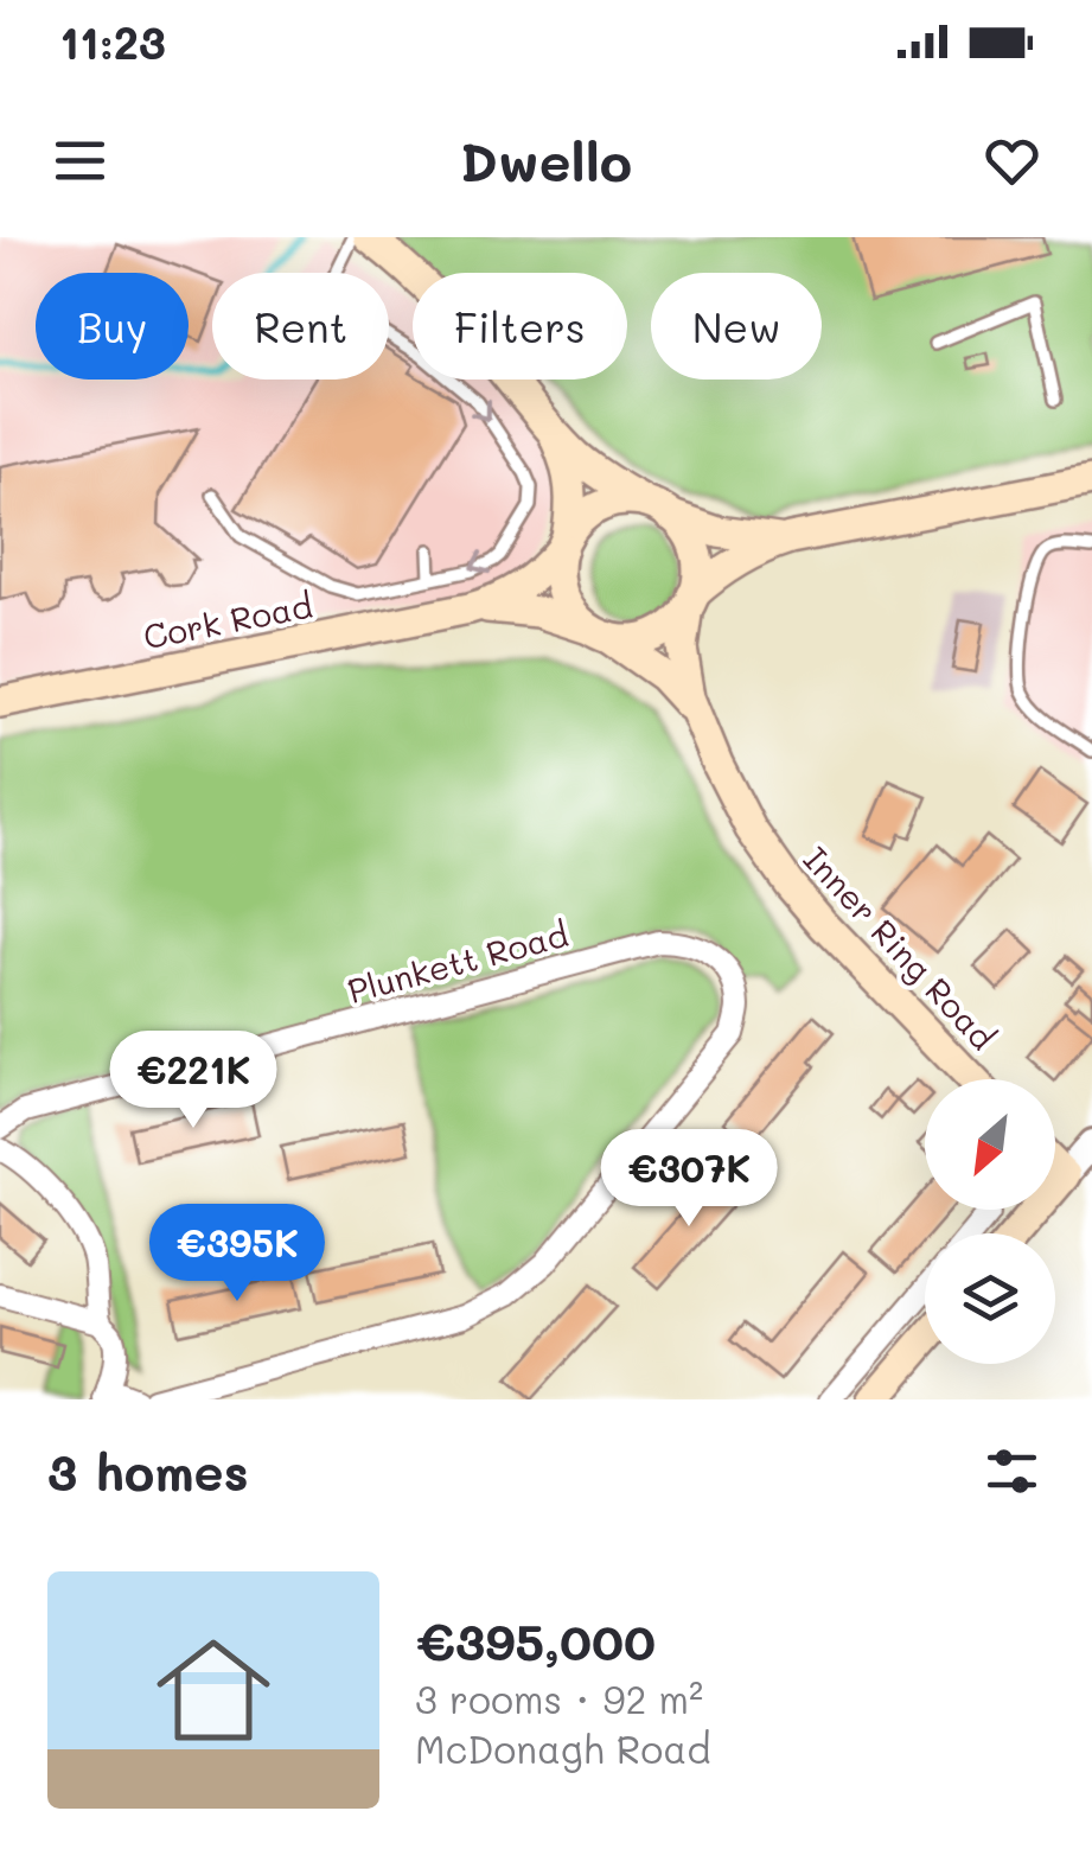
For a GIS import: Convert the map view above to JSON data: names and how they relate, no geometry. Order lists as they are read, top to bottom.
{
  "streets": {
    "main road": ["Cork Road", "Inner Ring Road"],
    "street": ["Plunkett Road"]
  },
  "north": "bottom left",
  "page": {
    "status": "11:23",
    "header": "Dwello",
    "chip": [
      "Buy",
      "Rent",
      "Filters",
      "New"
    ],
    "price": ["€221K", "€307K", "€395K"],
    "heading": "3 homes",
    "list": [
      {
        "name": "€395,000",
        "note": "3 rooms · 92 m² · McDonagh Road"
      }
    ]
  }
}
